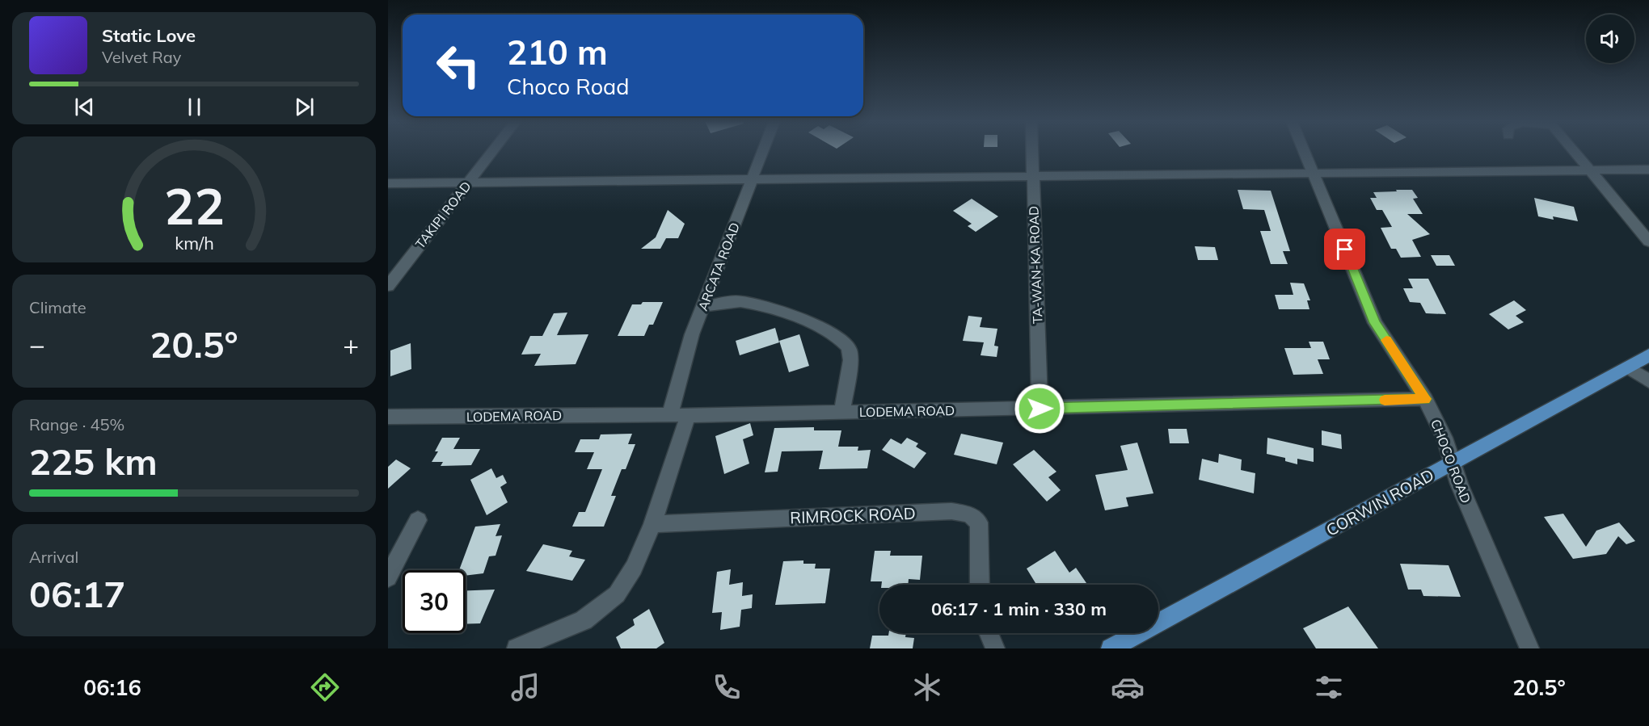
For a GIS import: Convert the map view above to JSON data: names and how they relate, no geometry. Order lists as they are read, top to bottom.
{
  "streets": {
    "main road": ["CORWIN ROAD"],
    "street": [
      "TAKIPI ROAD",
      "TA-WAN-KA ROAD",
      "ARCATA ROAD",
      "LODEMA ROAD",
      "CHOCO ROAD",
      "RIMROCK ROAD"
    ]
  },
  "crossings": [
    ["TA-WAN-KA ROAD", "LODEMA ROAD"],
    ["ARCATA ROAD", "LODEMA ROAD"],
    ["ARCATA ROAD", "RIMROCK ROAD"],
    ["LODEMA ROAD", "CHOCO ROAD"],
    ["CHOCO ROAD", "CORWIN ROAD"]
  ],
  "page": {
    "turn": ["210 m", "Choco Road"],
    "song": ["Static Love", "Velvet Ray"],
    "tile": [
      "Climate",
      ["Range · 45%", "225 km"],
      ["Arrival", "06:17"]
    ],
    "heat": ["−", "20.5°", "+"],
    "limit": "30",
    "trip": "06:17 · 1 min · 330 m",
    "tabs": ["06:16", "20.5°"],
    "gauge": ["22", "km/h"]
  }
}
